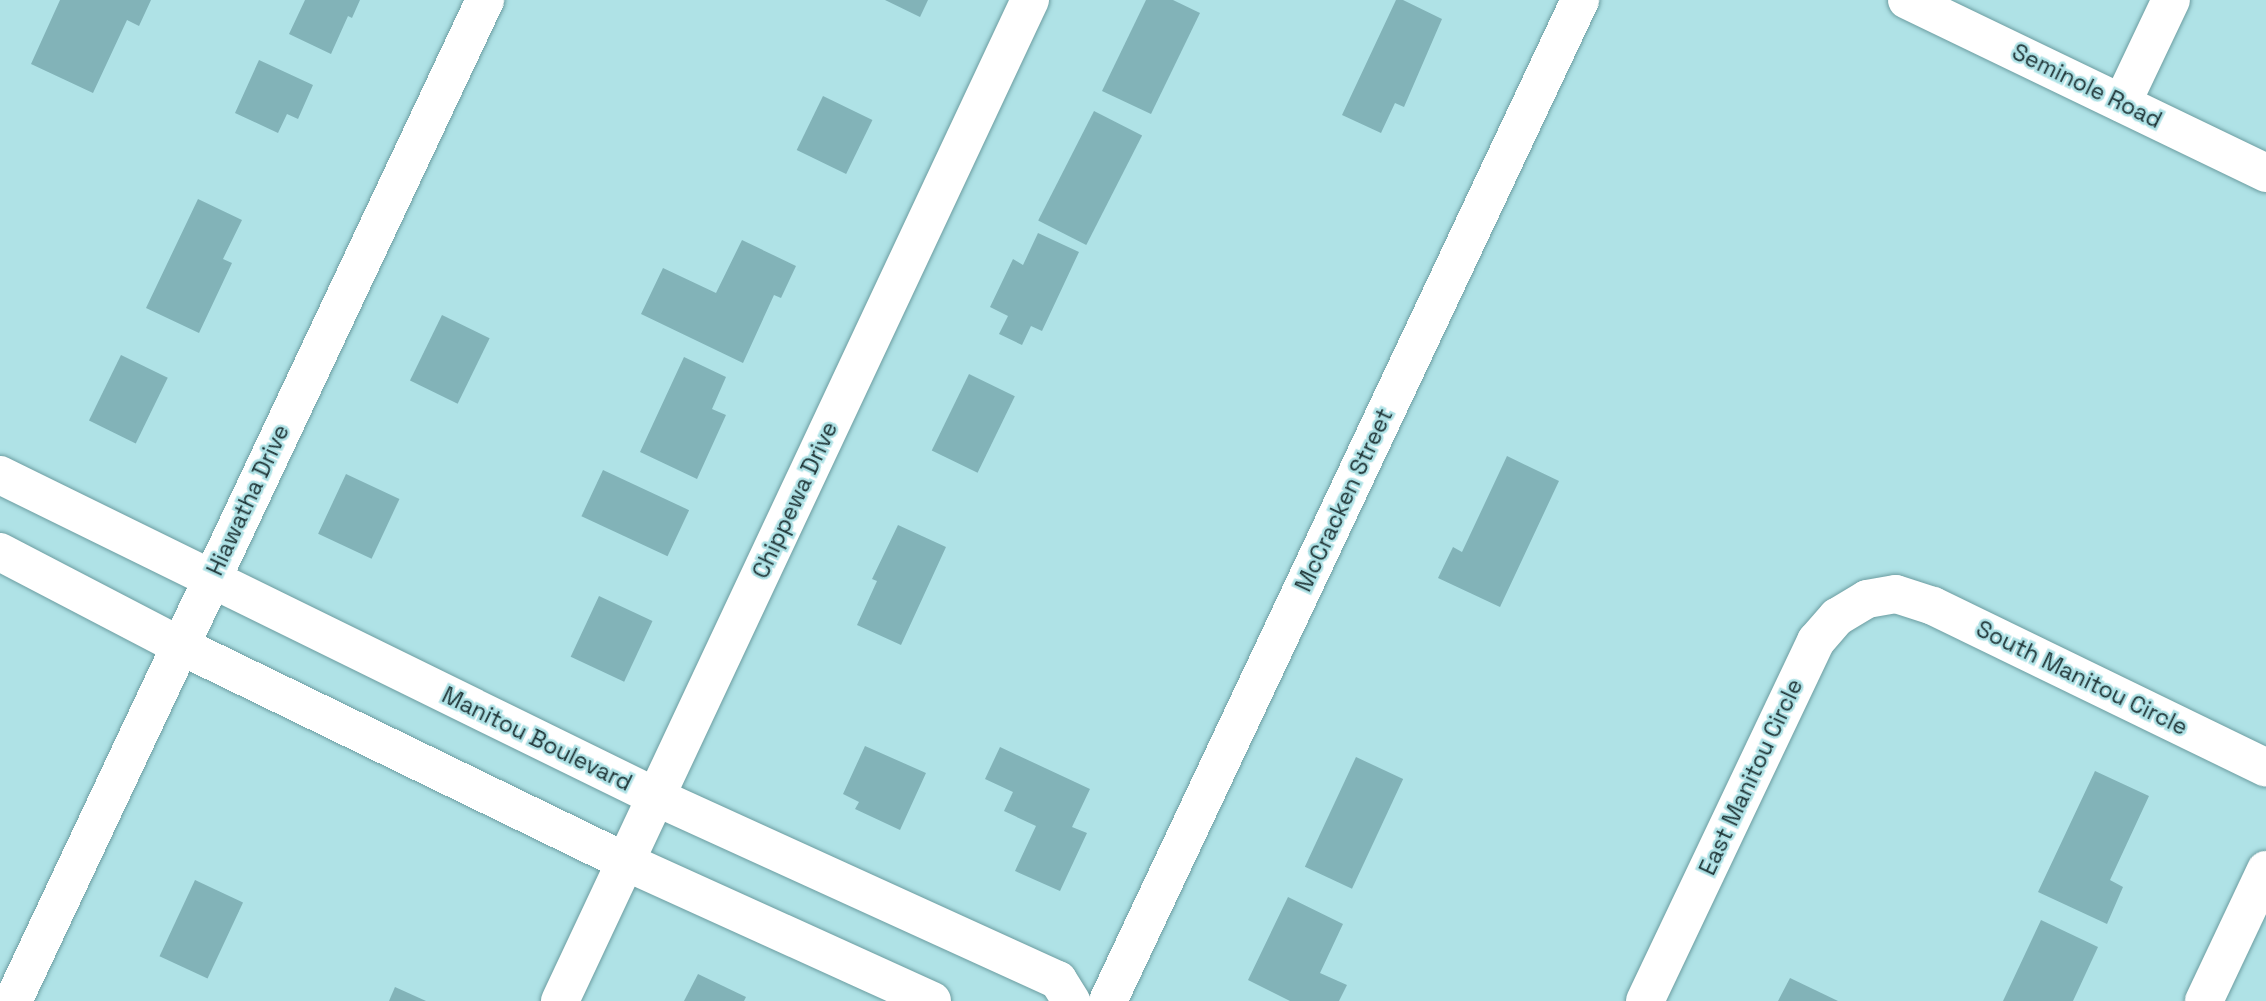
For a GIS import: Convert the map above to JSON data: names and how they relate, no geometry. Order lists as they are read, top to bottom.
{
  "streets": {
    "street": [
      "Seminole Road",
      "Hiawatha Drive",
      "Chippewa Drive",
      "McCracken Street",
      "South Manitou Circle",
      "Manitou Boulevard",
      "East Manitou Circle"
    ]
  },
  "crossings": [
    ["Hiawatha Drive", "Manitou Boulevard"],
    ["Chippewa Drive", "Manitou Boulevard"],
    ["South Manitou Circle", "East Manitou Circle"]
  ]
}
